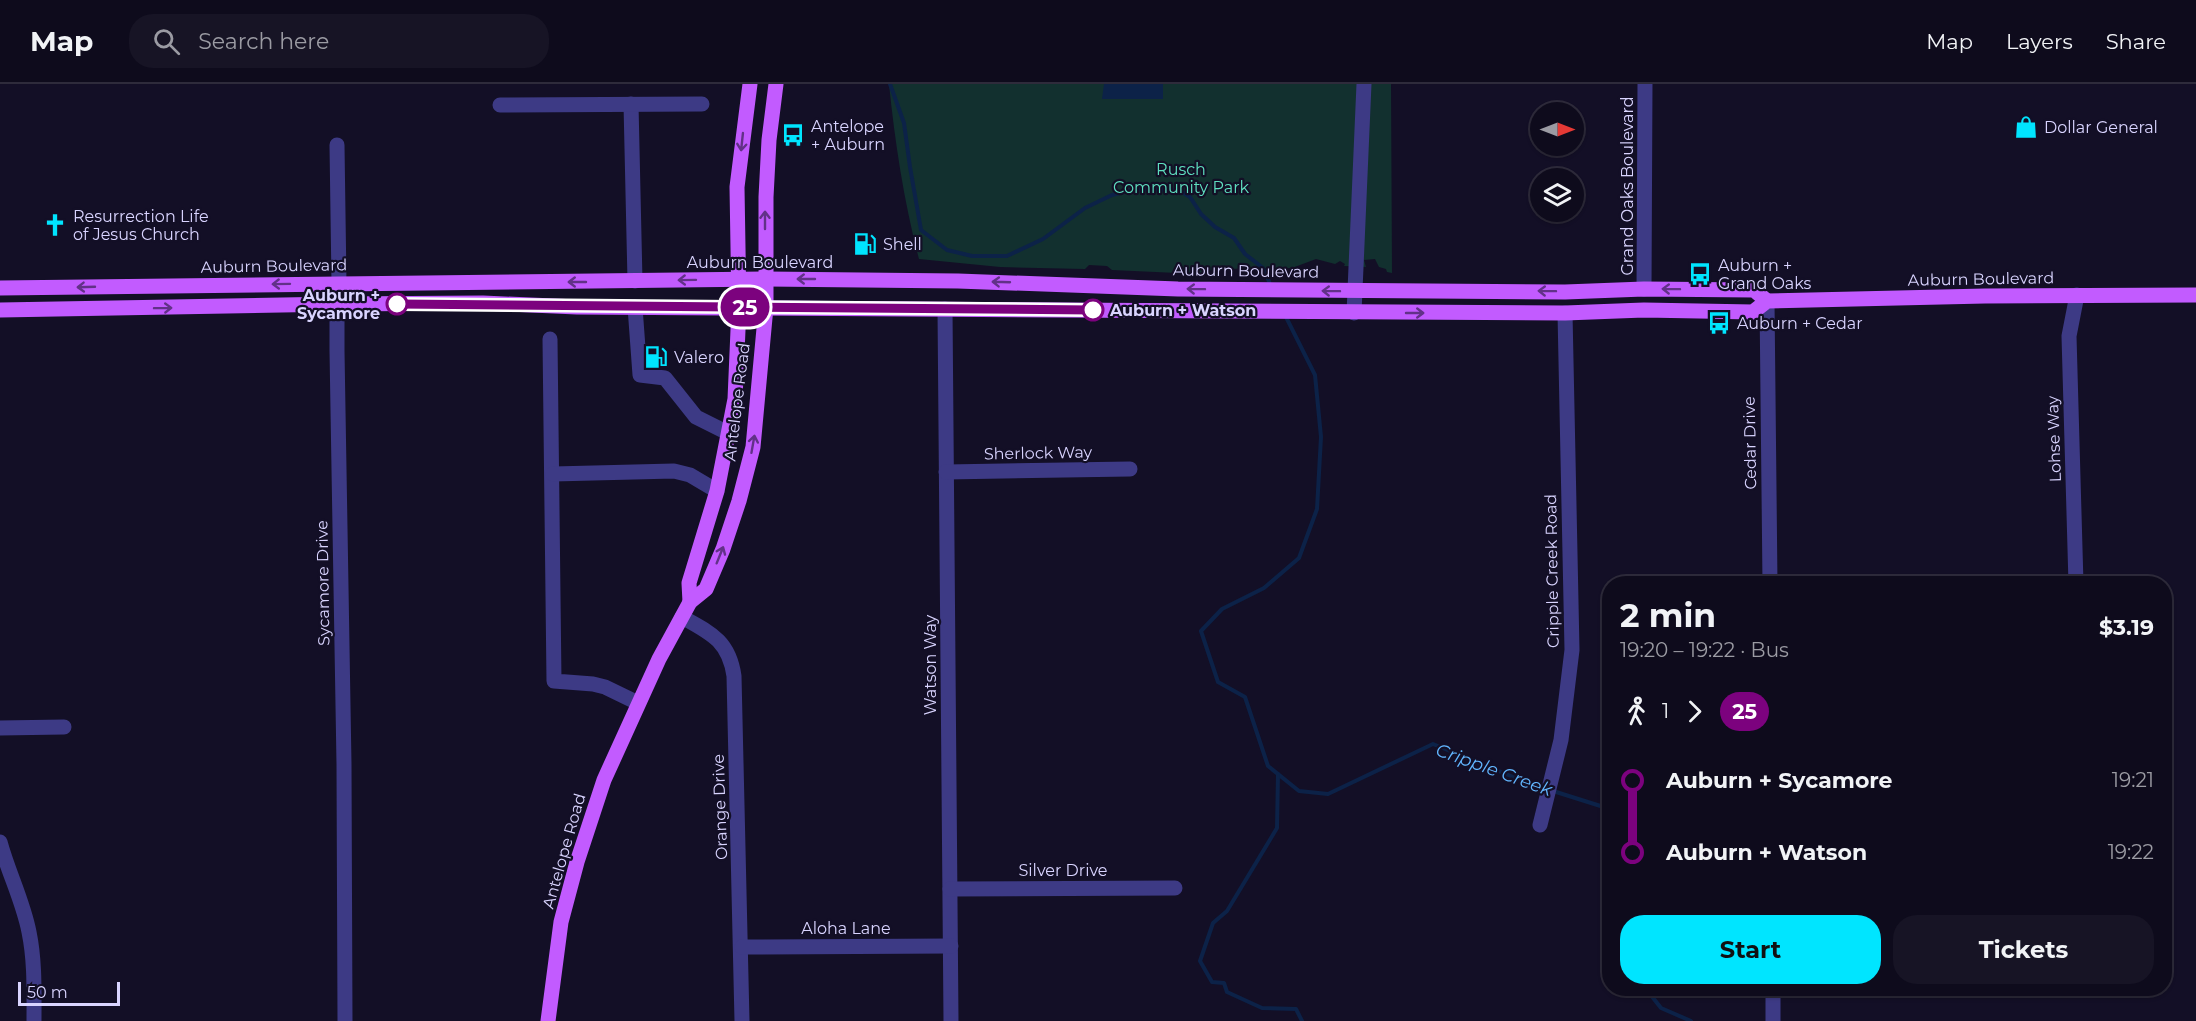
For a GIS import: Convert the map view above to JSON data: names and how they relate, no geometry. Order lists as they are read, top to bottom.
{
  "streets": {
    "main road": ["Auburn Boulevard", "Antelope Road"],
    "street": [
      "Grand Oaks Boulevard",
      "Lohse Way",
      "Cedar Drive",
      "Sherlock Way",
      "Cripple Creek Road",
      "Sycamore Drive",
      "Watson Way",
      "Orange Drive",
      "Silver Drive",
      "Aloha Lane"
    ]
  },
  "crossings": [
    ["Grand Oaks Boulevard", "Auburn Boulevard"],
    ["Auburn Boulevard", "Antelope Road"],
    ["Auburn Boulevard", "Lohse Way"],
    ["Auburn Boulevard", "Cedar Drive"],
    ["Auburn Boulevard", "Cripple Creek Road"],
    ["Auburn Boulevard", "Sycamore Drive"],
    ["Auburn Boulevard", "Watson Way"],
    ["Antelope Road", "Orange Drive"],
    ["Sherlock Way", "Watson Way"],
    ["Watson Way", "Silver Drive"],
    ["Watson Way", "Aloha Lane"],
    ["Orange Drive", "Aloha Lane"]
  ],
  "water": ["Cripple Creek"],
  "parks": ["Rusch Community Park"],
  "places": {
    "shop": ["Dollar General"],
    "bus stop": ["Antelope + Auburn", "Auburn + Grand Oaks", "Auburn + Cedar"],
    "church": ["Resurrection Life of Jesus Church"],
    "fuel station": ["Shell", "Valero"],
    "other": ["Auburn + Sycamore", "Auburn + Watson"]
  },
  "lines": ["bus line 25"],
  "scale_bar": "50 m",
  "north": "right",
  "page": {
    "header": "Map",
    "search": "Search here",
    "nav": ["Map", "Layers", "Share"],
    "on_map": "25",
    "heading": ["2 min", "19:20 – 19:22 · Bus", "$3.19"],
    "legs": ["1", "25"],
    "list": [
      {
        "name": "Auburn + Sycamore",
        "value": "19:21"
      },
      {
        "name": "Auburn + Watson",
        "value": "19:22"
      }
    ],
    "buttons": ["Start", "Tickets"],
    "scale": "50 m"
  }
}
